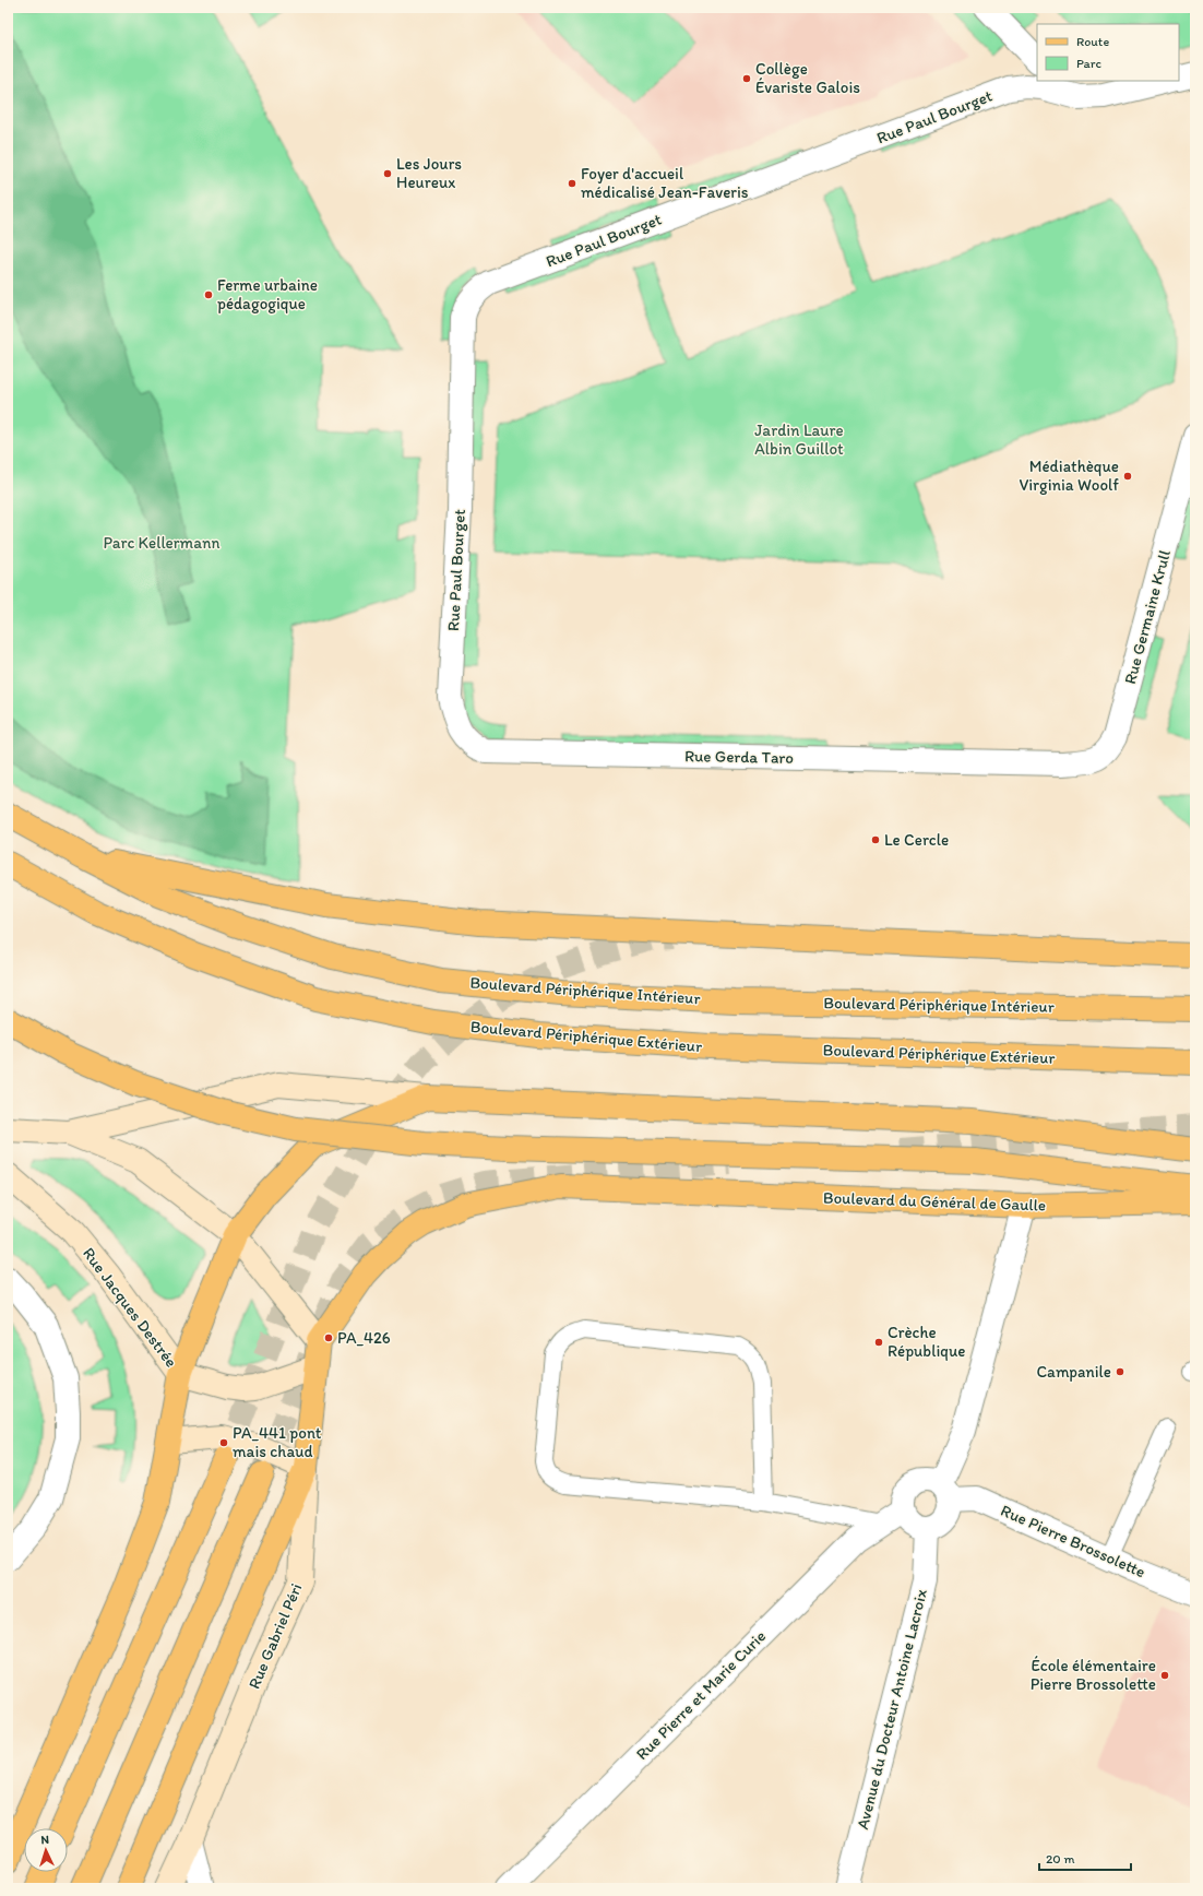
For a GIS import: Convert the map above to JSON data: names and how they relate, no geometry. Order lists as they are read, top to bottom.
{
  "streets": {
    "main road": [
      "Boulevard Périphérique Intérieur",
      "Boulevard Périphérique Extérieur",
      "Boulevard du Général de Gaulle",
      "Rue Jacques Destrée",
      "Rue Gabriel Péri"
    ],
    "street": [
      "Rue Paul Bourget",
      "Rue Germaine Krull",
      "Rue Gerda Taro",
      "Rue Pierre Brossolette",
      "Rue Pierre et Marie Curie",
      "Avenue du Docteur Antoine Lacroix"
    ]
  },
  "crossings": [
    ["Rue Paul Bourget", "Rue Gerda Taro"],
    ["Rue Germaine Krull", "Rue Gerda Taro"],
    ["Boulevard du Général de Gaulle", "Rue Gabriel Péri"],
    ["Rue Pierre Brossolette", "Rue Pierre et Marie Curie"],
    ["Rue Pierre Brossolette", "Avenue du Docteur Antoine Lacroix"],
    ["Rue Pierre et Marie Curie", "Avenue du Docteur Antoine Lacroix"]
  ],
  "parks": ["Jardin Laure Albin Guillot", "Parc Kellermann"],
  "places": [
    "Collège Évariste Galois",
    "Les Jours Heureux",
    "Foyer d'accueil médicalisé Jean-Faveris",
    "Ferme urbaine pédagogique",
    "Médiathèque Virginia Woolf",
    "Le Cercle",
    "PA_426",
    "Crèche République",
    "Campanile",
    "PA_441 pont mais chaud",
    "École élémentaire Pierre Brossolette"
  ],
  "legend": ["Route", "Parc"],
  "scale_bar": "20 m",
  "north": "top"
}
